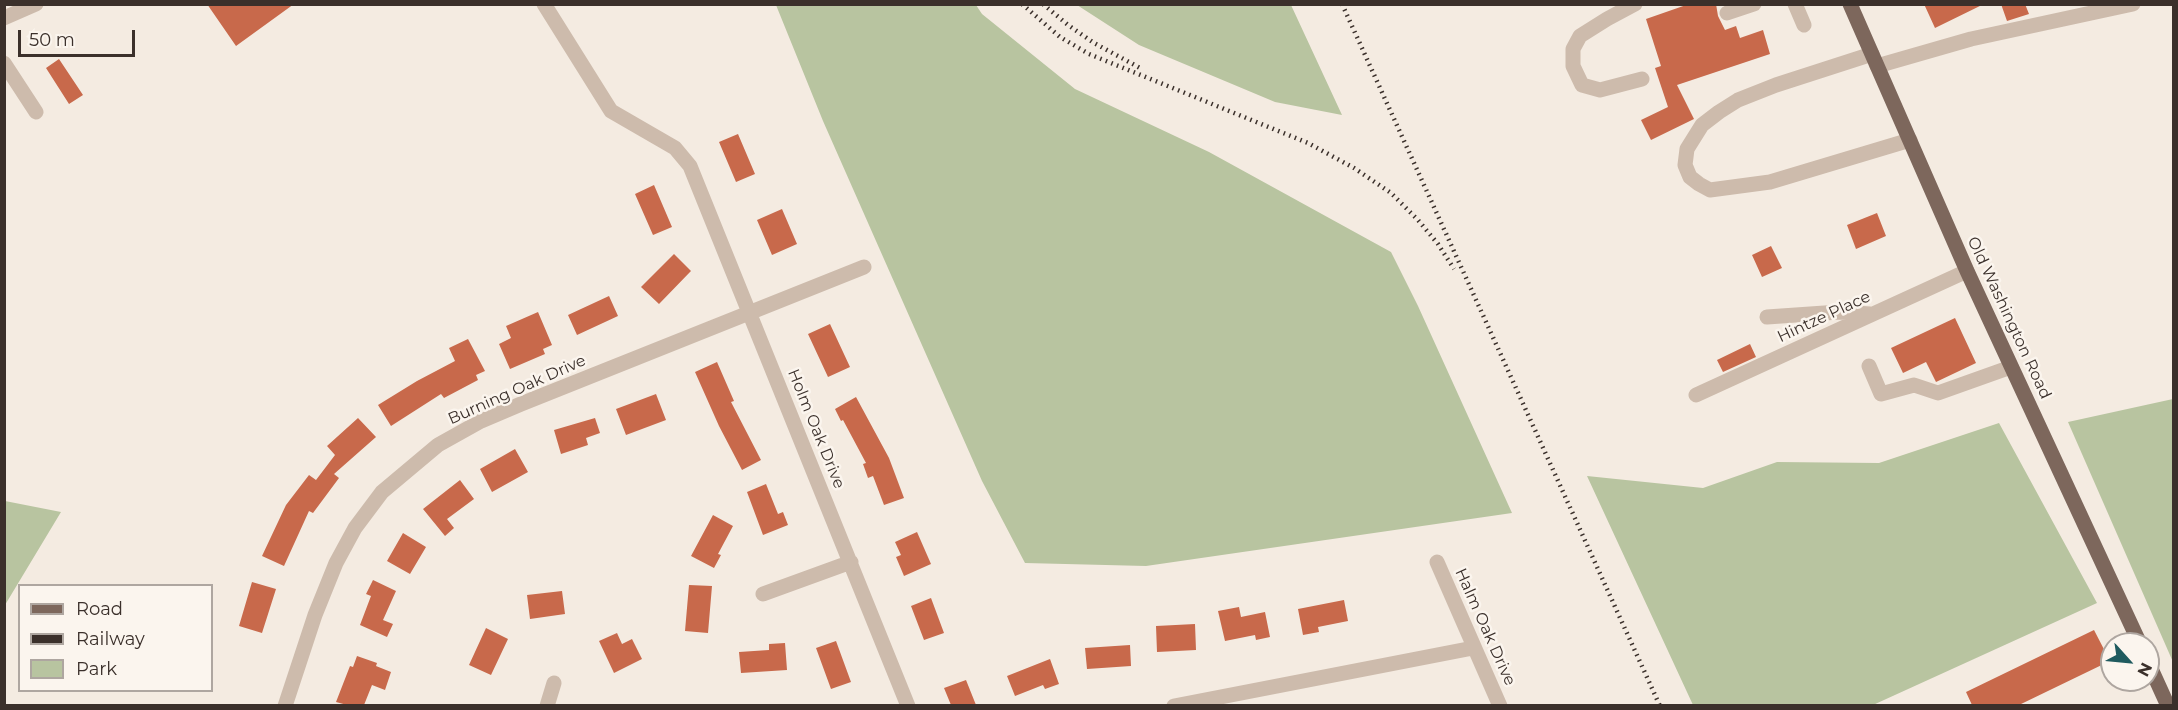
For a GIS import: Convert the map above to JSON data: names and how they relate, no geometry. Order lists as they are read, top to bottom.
{
  "streets": {
    "main road": ["Old Washington Road"],
    "street": [
      "Hintze Place",
      "Burning Oak Drive",
      "Holm Oak Drive",
      "Halm Oak Drive"
    ]
  },
  "crossings": [
    ["Hintze Place", "Old Washington Road"],
    ["Burning Oak Drive", "Holm Oak Drive"]
  ],
  "legend": ["Road", "Railway", "Park"],
  "scale_bar": "50 m",
  "north": "bottom right"
}
